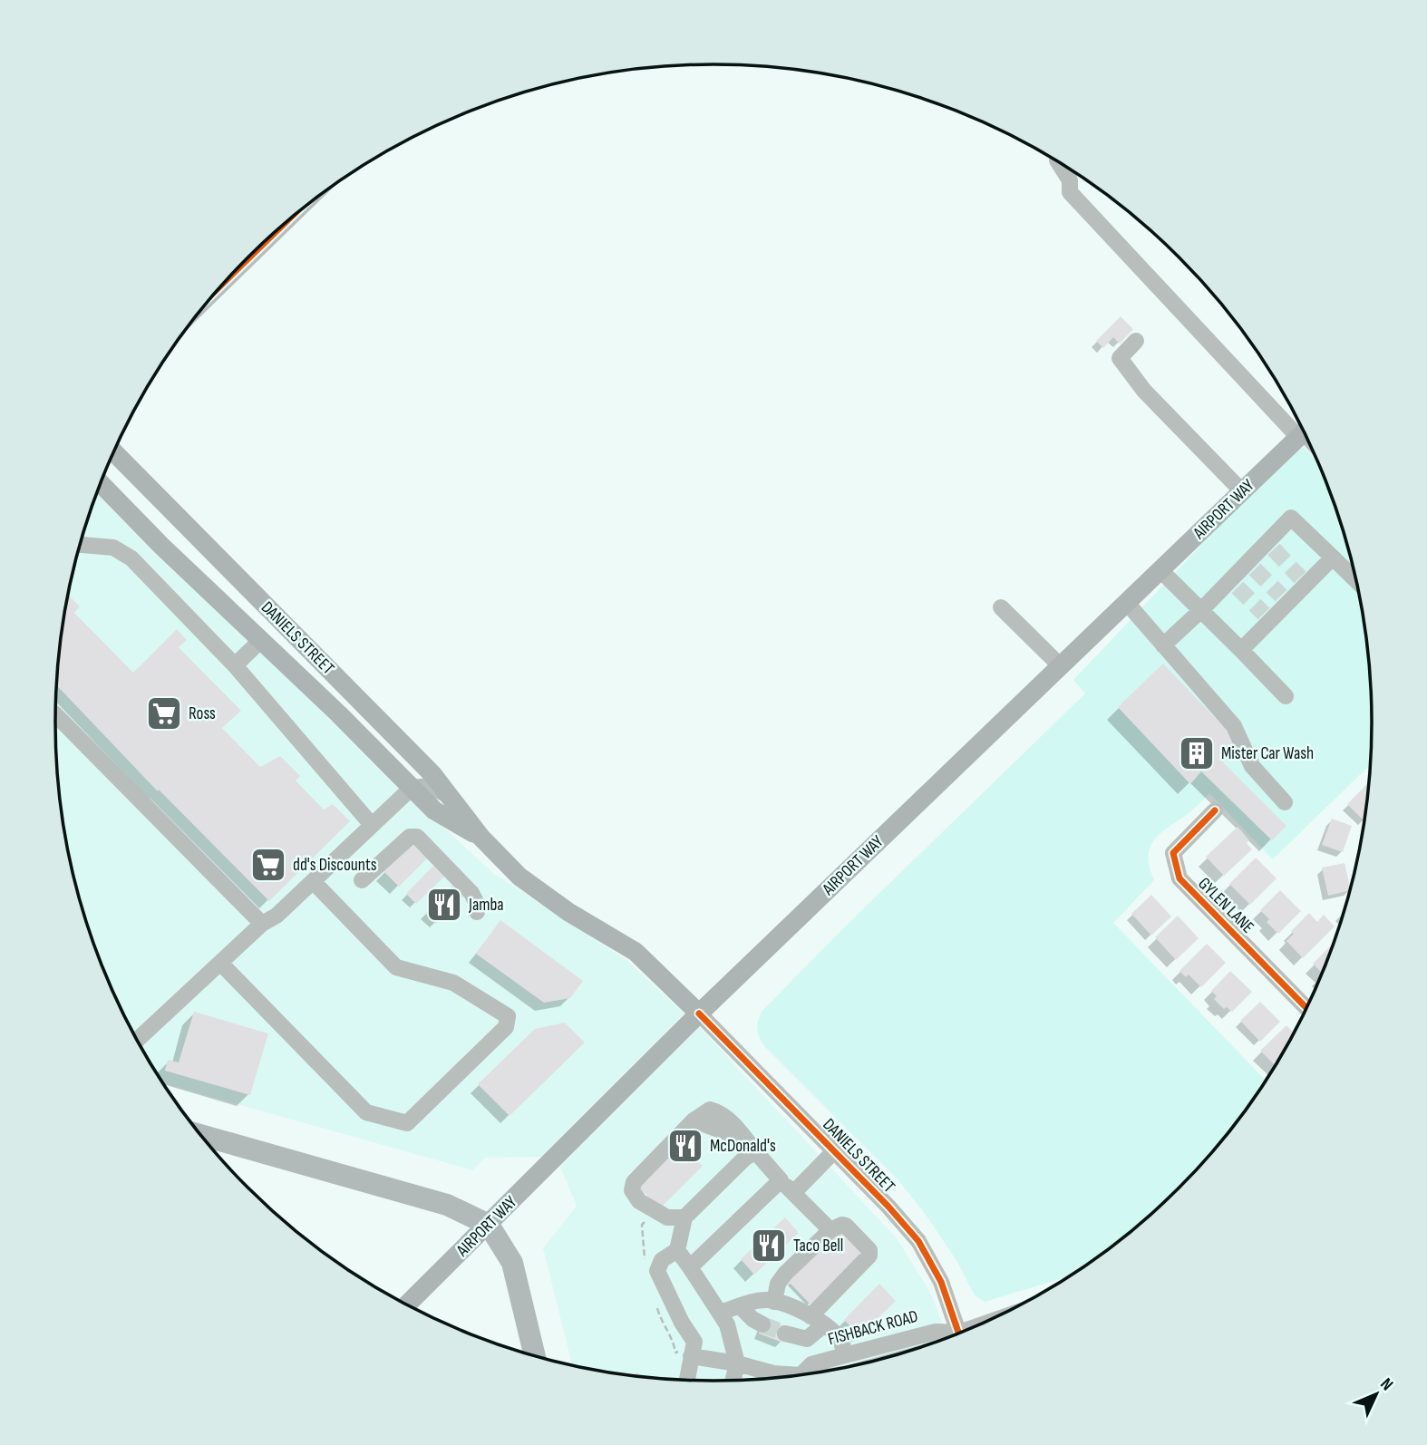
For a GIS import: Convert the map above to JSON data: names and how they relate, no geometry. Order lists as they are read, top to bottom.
{
  "streets": {
    "main road": ["AIRPORT WAY", "DANIELS STREET"],
    "street": ["GYLEN LANE", "FISHBACK ROAD"]
  },
  "crossings": [
    ["AIRPORT WAY", "DANIELS STREET"]
  ],
  "places": {
    "supermarket": ["Ross", "dd's Discounts"],
    "building": ["Mister Car Wash"],
    "restaurant": ["Jamba", "McDonald's", "Taco Bell"]
  },
  "north": "top right"
}
